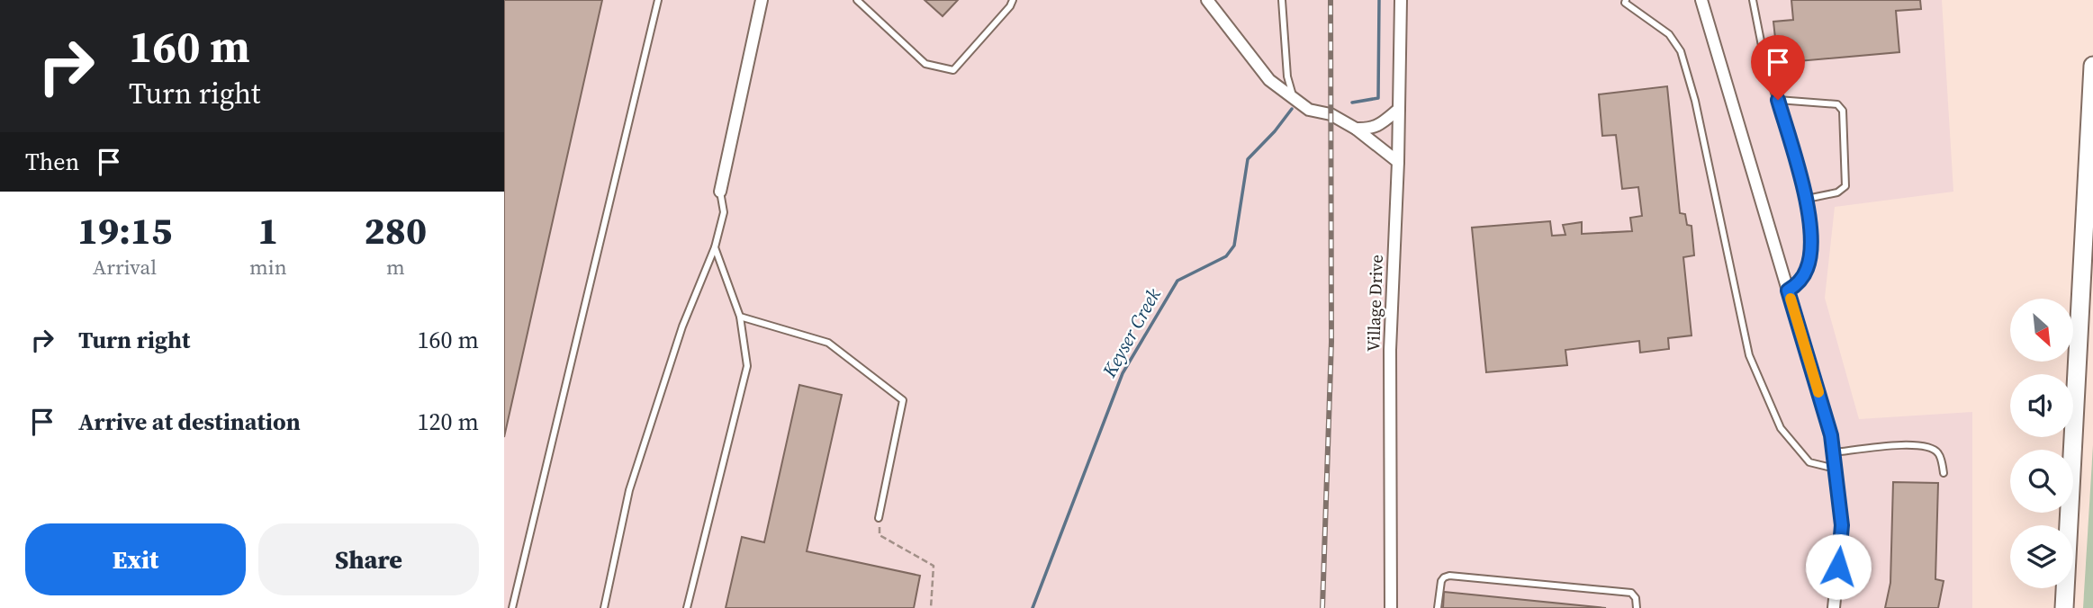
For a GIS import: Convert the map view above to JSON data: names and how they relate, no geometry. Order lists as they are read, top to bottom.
{
  "streets": {
    "street": ["Village Drive"]
  },
  "water": ["Keyser Creek"],
  "north": "bottom right",
  "page": {
    "turn": ["160 m", "Turn right"],
    "then": "Then",
    "eta": [
      "19:15",
      "Arrival",
      "1",
      "min",
      "280",
      "m"
    ],
    "list": [
      {
        "name": "Turn right",
        "value": "160 m"
      },
      {
        "name": "Arrive at destination",
        "value": "120 m"
      }
    ],
    "buttons": ["Exit", "Share"]
  }
}
